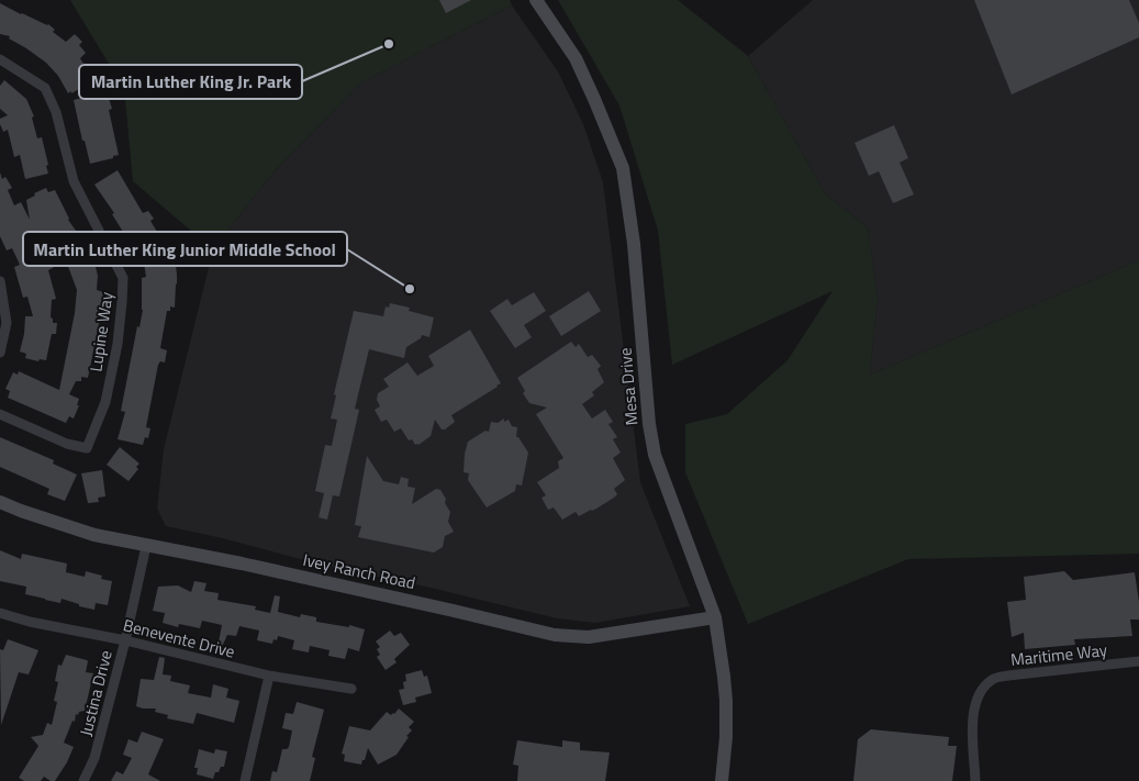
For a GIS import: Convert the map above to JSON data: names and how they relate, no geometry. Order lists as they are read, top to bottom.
{
  "streets": {
    "main road": ["Mesa Drive", "Ivey Ranch Road"],
    "street": [
      "Lupine Way",
      "Benevente Drive",
      "Maritime Way",
      "Justina Drive"
    ]
  },
  "crossings": [
    ["Mesa Drive", "Ivey Ranch Road"],
    ["Ivey Ranch Road", "Justina Drive"],
    ["Benevente Drive", "Justina Drive"]
  ],
  "places": ["Martin Luther King Jr. Park", "Martin Luther King Junior Middle School"]
}
